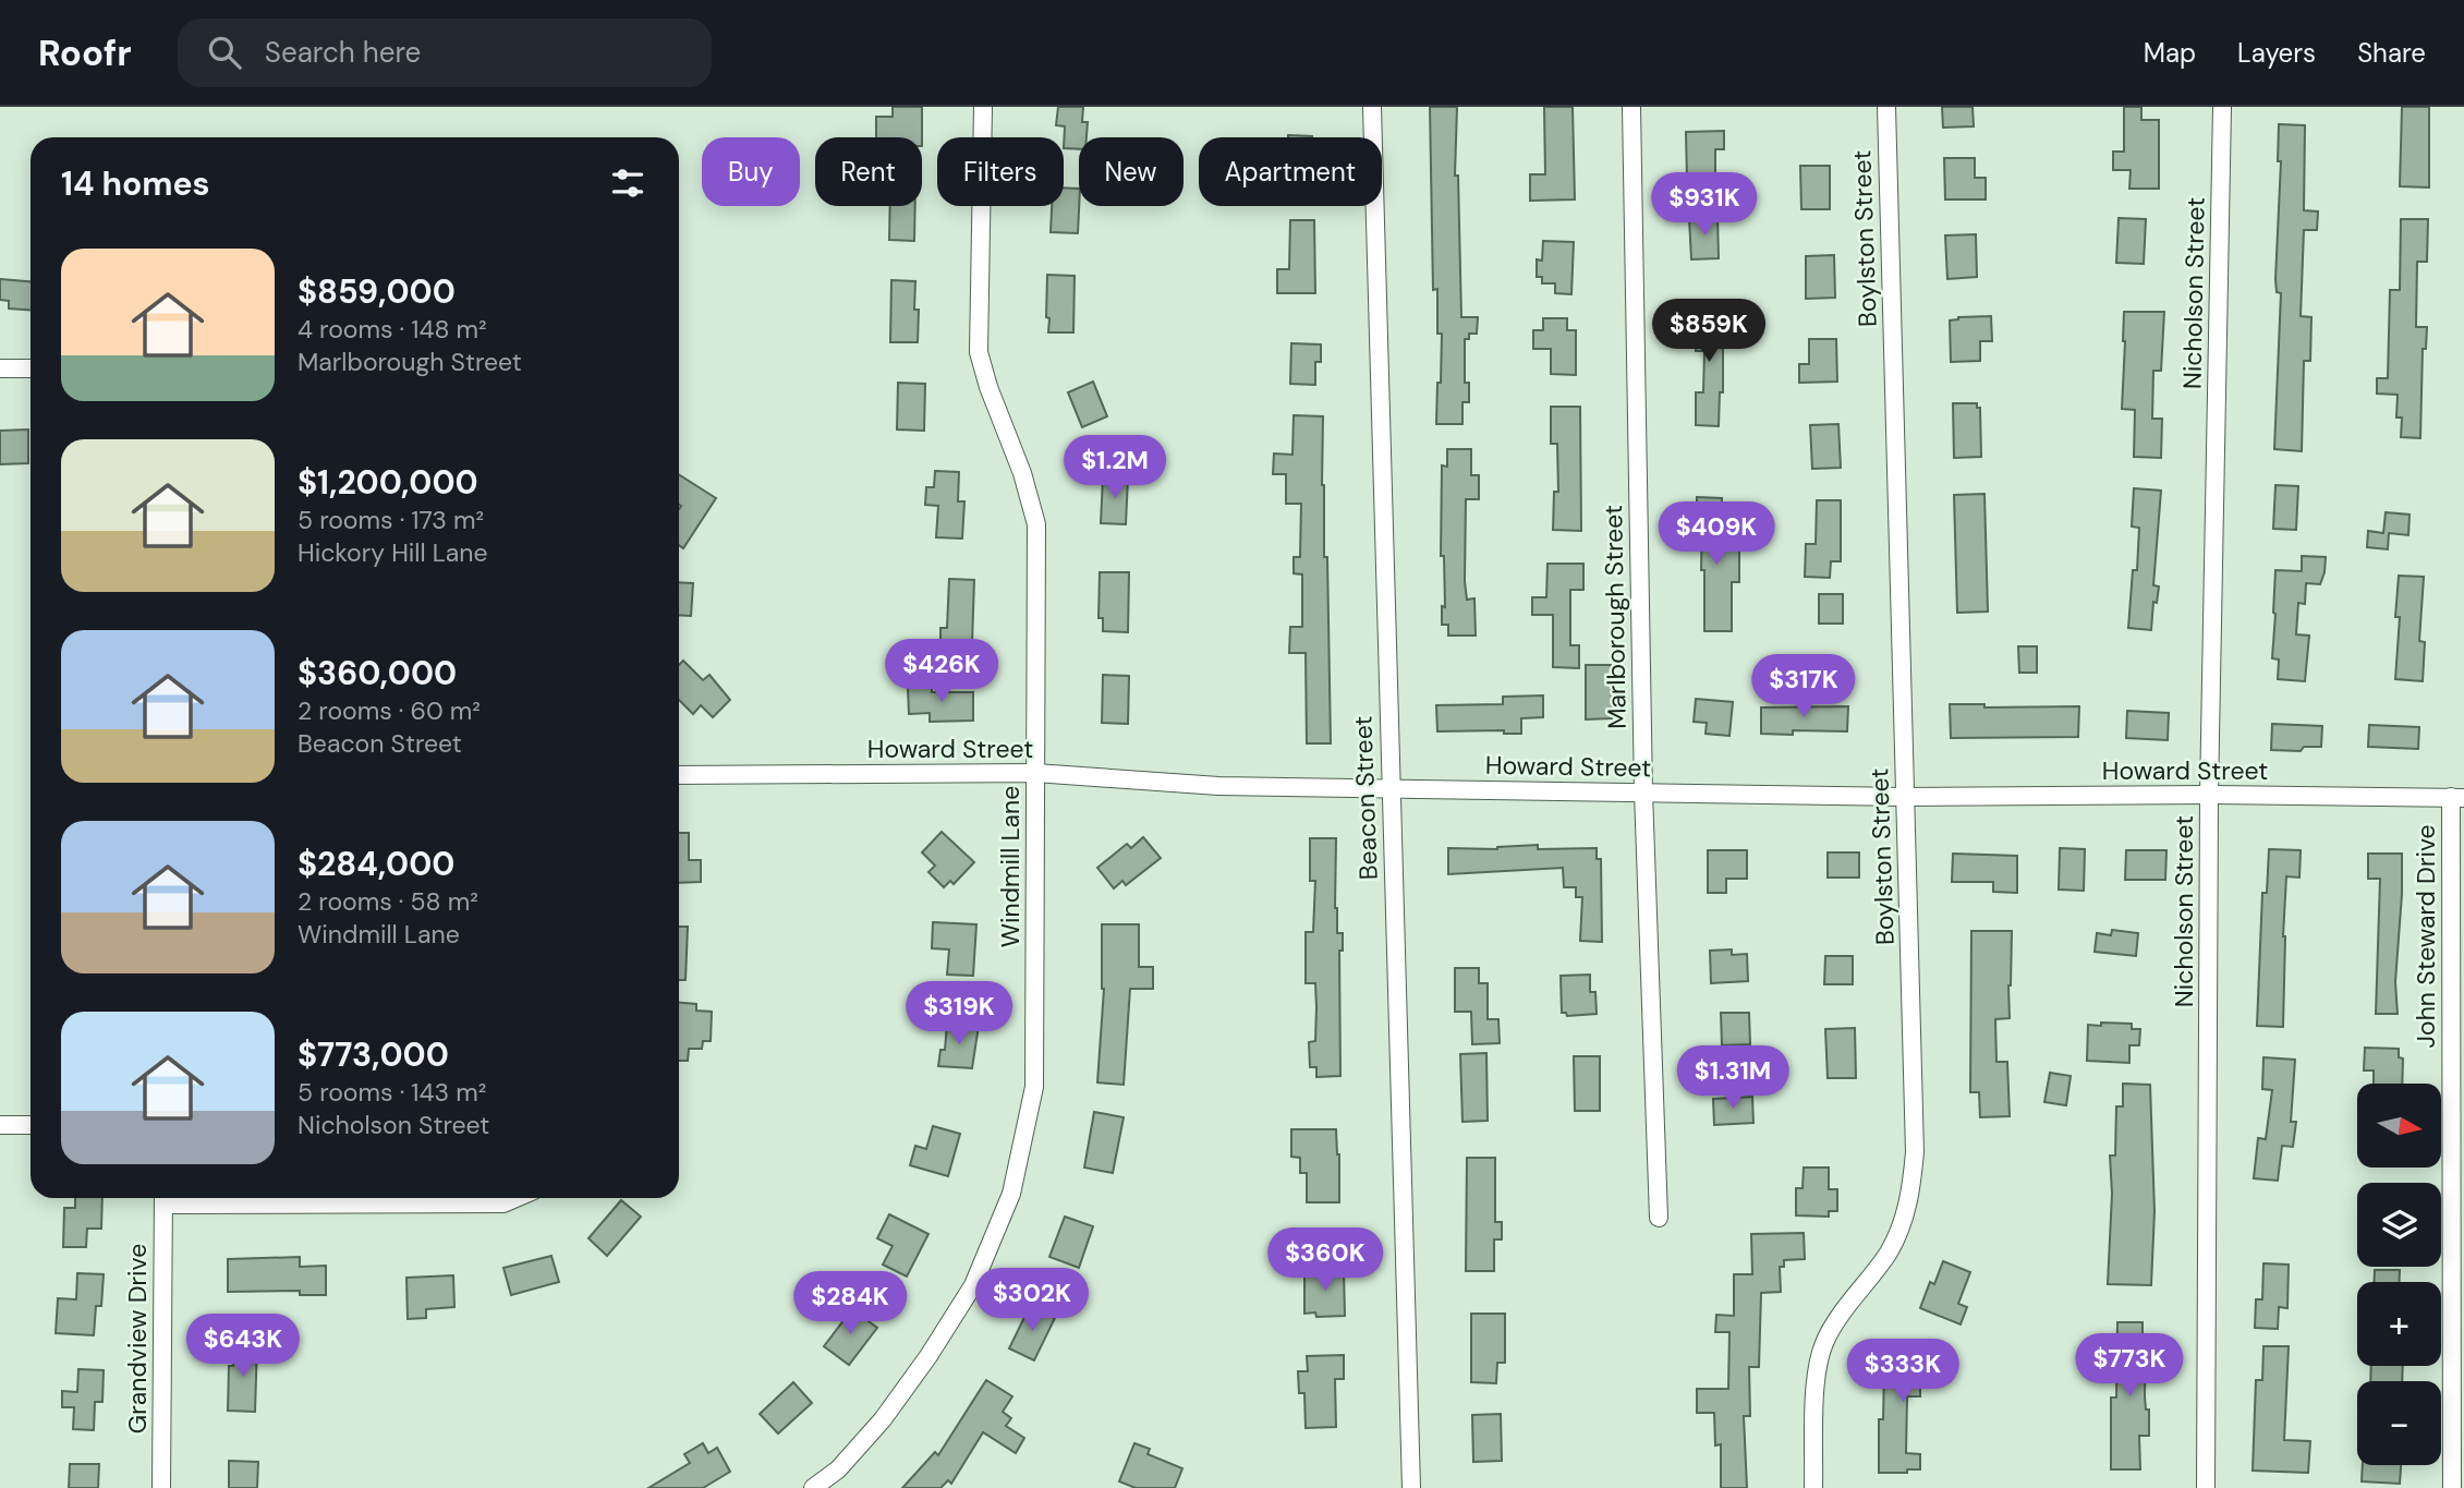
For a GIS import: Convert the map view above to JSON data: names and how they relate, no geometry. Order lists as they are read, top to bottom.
{
  "streets": {
    "street": [
      "Boylston Street",
      "Nicholson Street",
      "Marlborough Street",
      "Howard Street",
      "Beacon Street",
      "Windmill Lane",
      "John Steward Drive",
      "Grandview Drive"
    ]
  },
  "crossings": [
    ["Boylston Street", "Howard Street"],
    ["Nicholson Street", "Howard Street"],
    ["Marlborough Street", "Howard Street"],
    ["Howard Street", "Beacon Street"],
    ["Howard Street", "Windmill Lane"],
    ["Howard Street", "John Steward Drive"]
  ],
  "north": "right",
  "page": {
    "header": "Roofr",
    "search": "Search here",
    "nav": ["Map", "Layers", "Share"],
    "chip": [
      "Buy",
      "Rent",
      "Filters",
      "New",
      "Apartment"
    ],
    "heading": "14 homes",
    "price": [
      "$931K",
      "$859K",
      "$1.2M",
      "$409K",
      "$426K",
      "$317K",
      "$319K",
      "$1.31M",
      "$360K",
      "$302K",
      "$284K",
      "$643K",
      "$773K",
      "$333K"
    ],
    "list": [
      {
        "name": "$859,000",
        "note": "4 rooms · 148 m² · Marlborough Street"
      },
      {
        "name": "$1,200,000",
        "note": "5 rooms · 173 m² · Hickory Hill Lane"
      },
      {
        "name": "$360,000",
        "note": "2 rooms · 60 m² · Beacon Street"
      },
      {
        "name": "$284,000",
        "note": "2 rooms · 58 m² · Windmill Lane"
      },
      {
        "name": "$773,000",
        "note": "5 rooms · 143 m² · Nicholson Street"
      }
    ],
    "map_buttons": ["+", "−"]
  }
}
